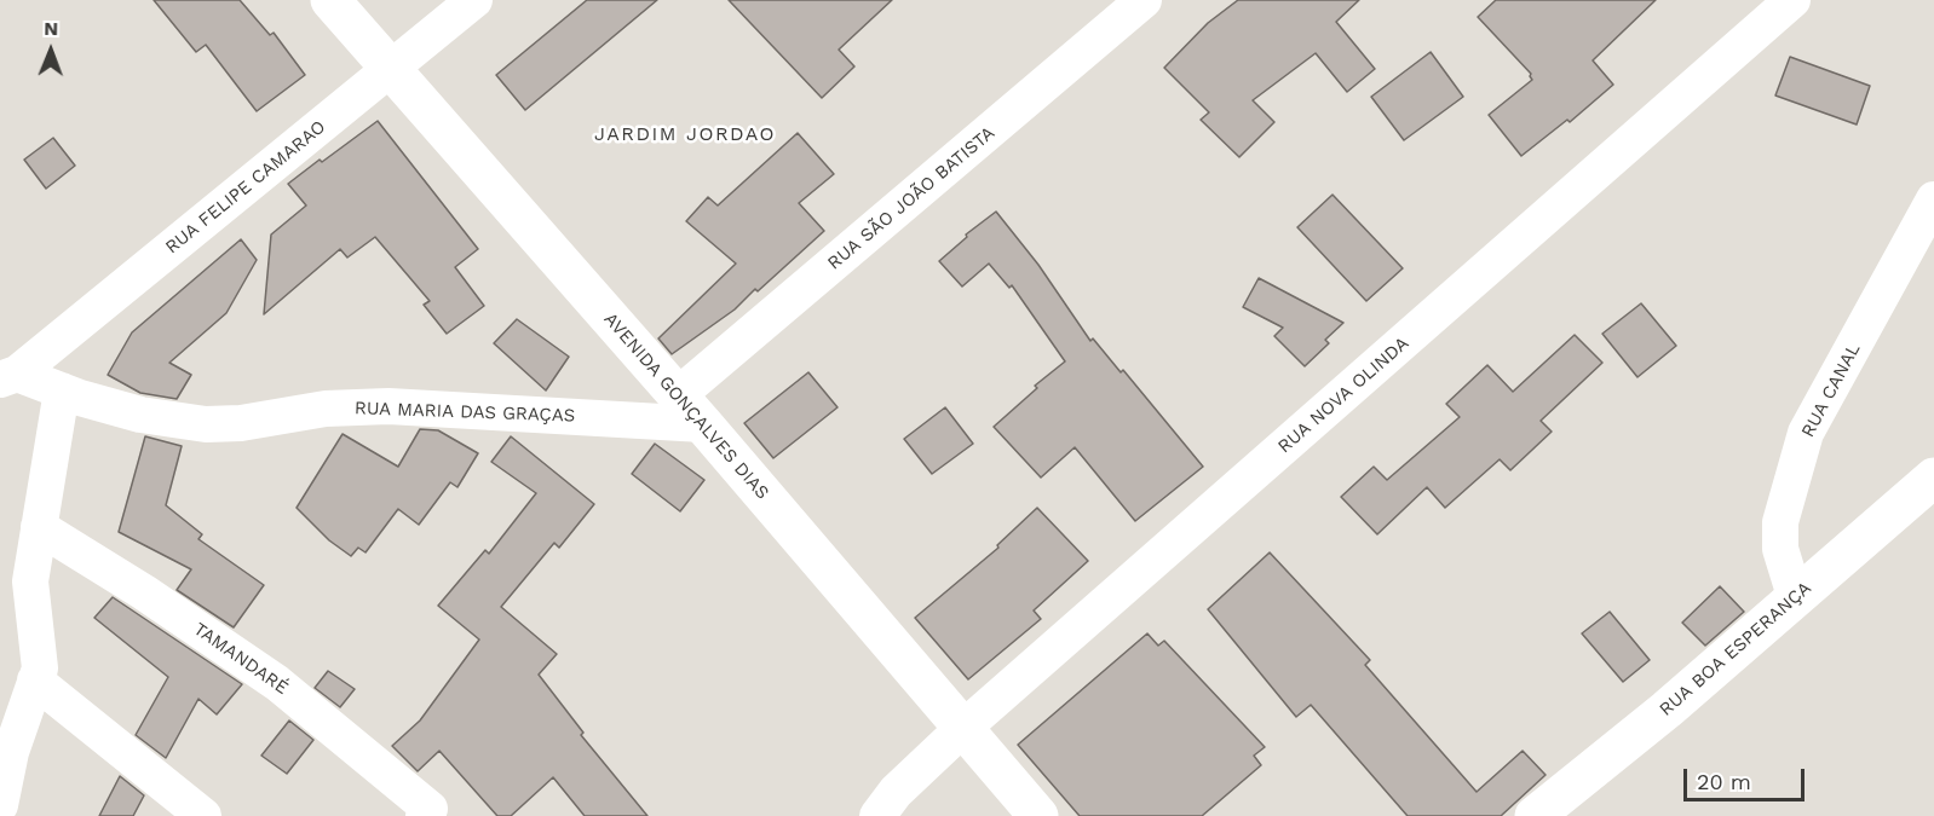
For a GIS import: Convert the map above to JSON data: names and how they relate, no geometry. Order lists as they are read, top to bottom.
{
  "streets": {
    "street": [
      "RUA FELIPE CAMARAO",
      "RUA SÃO JOÃO BATISTA",
      "RUA CANAL",
      "RUA NOVA OLINDA",
      "AVENIDA GONÇALVES DIAS",
      "RUA MARIA DAS GRAÇAS",
      "RUA BOA ESPERANÇA",
      "TAMANDARÉ"
    ]
  },
  "crossings": [
    ["RUA FELIPE CAMARAO", "AVENIDA GONÇALVES DIAS"],
    ["RUA FELIPE CAMARAO", "RUA MARIA DAS GRAÇAS"],
    ["RUA SÃO JOÃO BATISTA", "AVENIDA GONÇALVES DIAS"],
    ["RUA CANAL", "RUA BOA ESPERANÇA"],
    ["RUA NOVA OLINDA", "AVENIDA GONÇALVES DIAS"],
    ["AVENIDA GONÇALVES DIAS", "RUA MARIA DAS GRAÇAS"]
  ],
  "districts": ["JARDIM JORDAO"],
  "scale_bar": "20 m",
  "north": "top"
}
